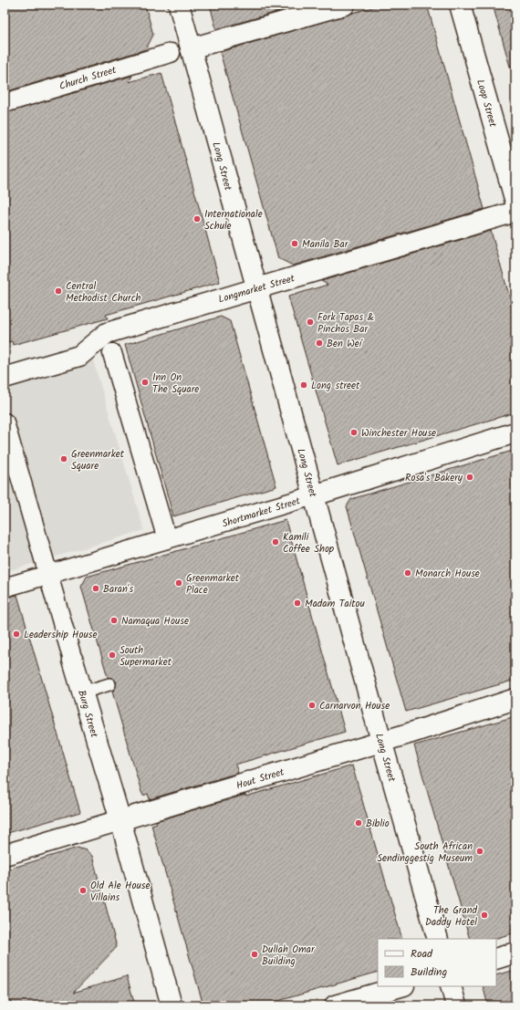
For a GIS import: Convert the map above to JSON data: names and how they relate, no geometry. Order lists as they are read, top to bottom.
{
  "streets": {
    "street": [
      "Church Street",
      "Loop Street",
      "Long Street",
      "Longmarket Street",
      "Shortmarket Street",
      "Burg Street",
      "Hout Street"
    ]
  },
  "crossings": [
    ["Long Street", "Longmarket Street"],
    ["Long Street", "Shortmarket Street"],
    ["Long Street", "Hout Street"],
    ["Shortmarket Street", "Burg Street"],
    ["Burg Street", "Hout Street"]
  ],
  "places": [
    "Internationale Schule",
    "Manila Bar",
    "Central Methodist Church",
    "Fork Tapas & Pinchos Bar",
    "Ben Weí",
    "Inn On The Square",
    "Long street",
    "Winchester House",
    "Greenmarket Square",
    "Rosa's Bakery",
    "Kamili Coffee Shop",
    "Monarch House",
    "Greenmarket Place",
    "Baran's",
    "Madam Taitou",
    "Namaqua House",
    "Leadership House",
    "South Supermarket",
    "Carnarvon House",
    "Biblio",
    "South African Sendinggestig Museum",
    "Old Ale House Villains",
    "The Grand Daddy Hotel",
    "Dullah Omar Building"
  ],
  "legend": ["Road", "Building"]
}
